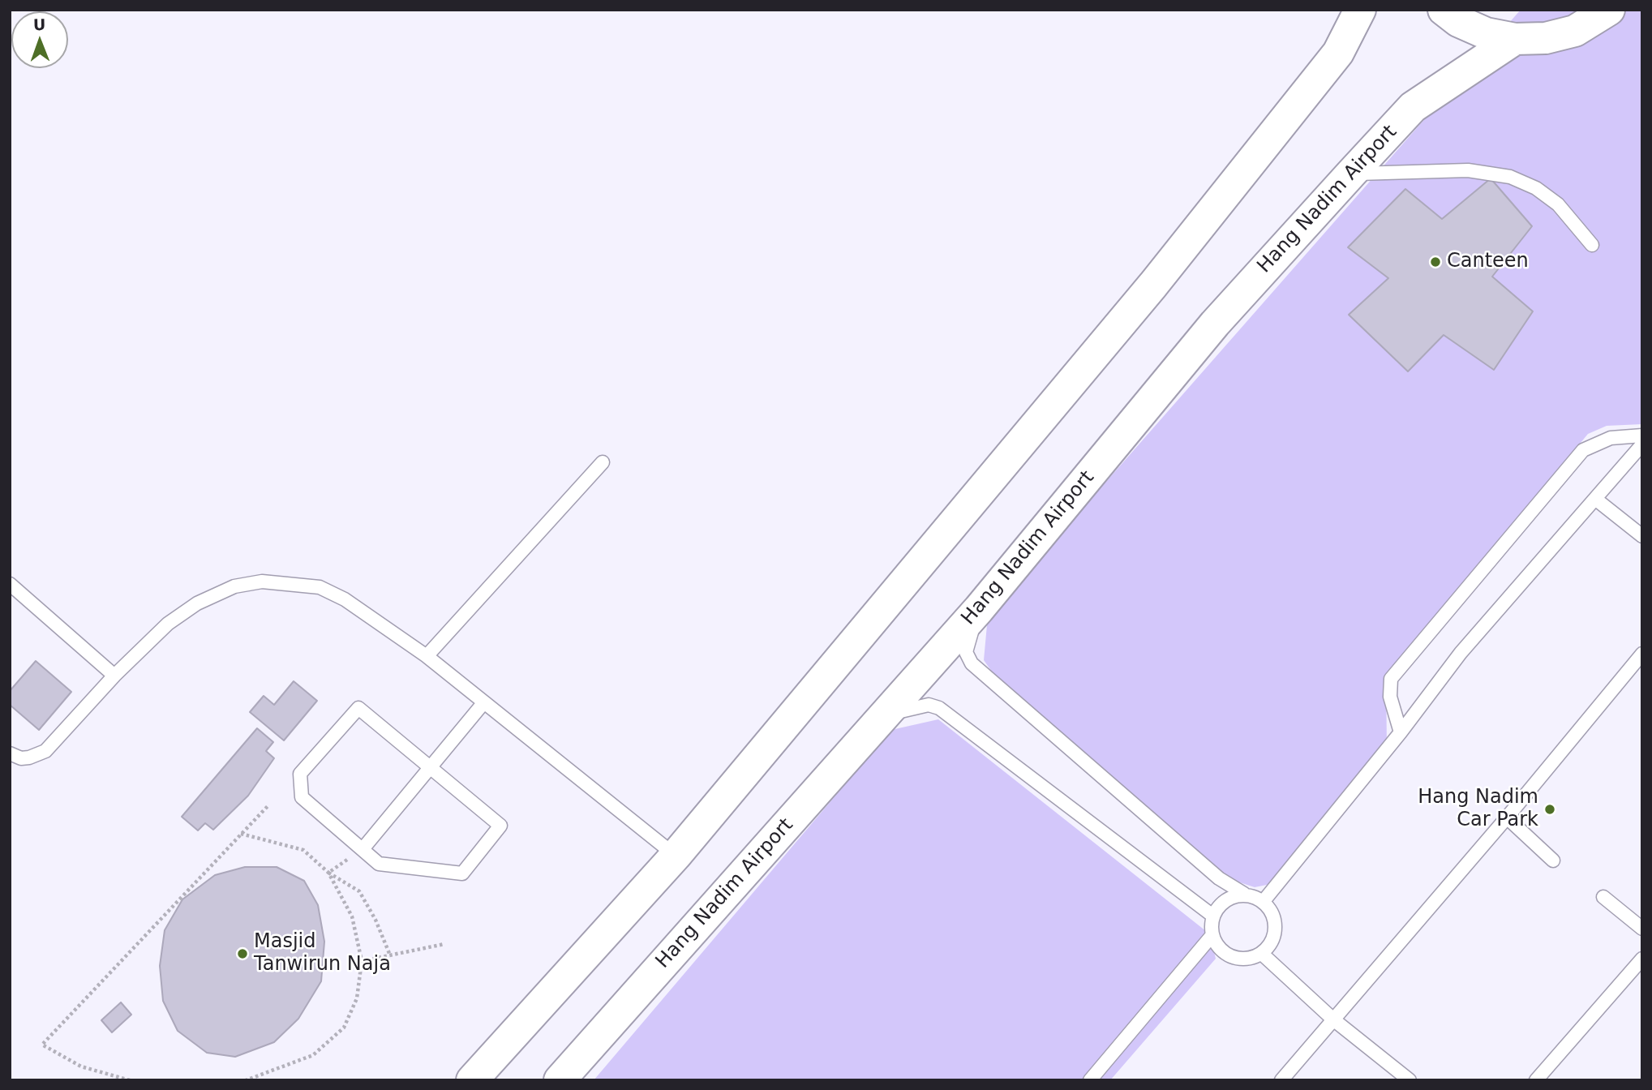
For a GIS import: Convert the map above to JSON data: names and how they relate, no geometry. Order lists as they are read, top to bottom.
{
  "streets": {
    "street": ["Hang Nadim Airport"]
  },
  "places": ["Canteen", "Hang Nadim Car Park", "Masjid Tanwirun Naja"],
  "north": "top"
}
